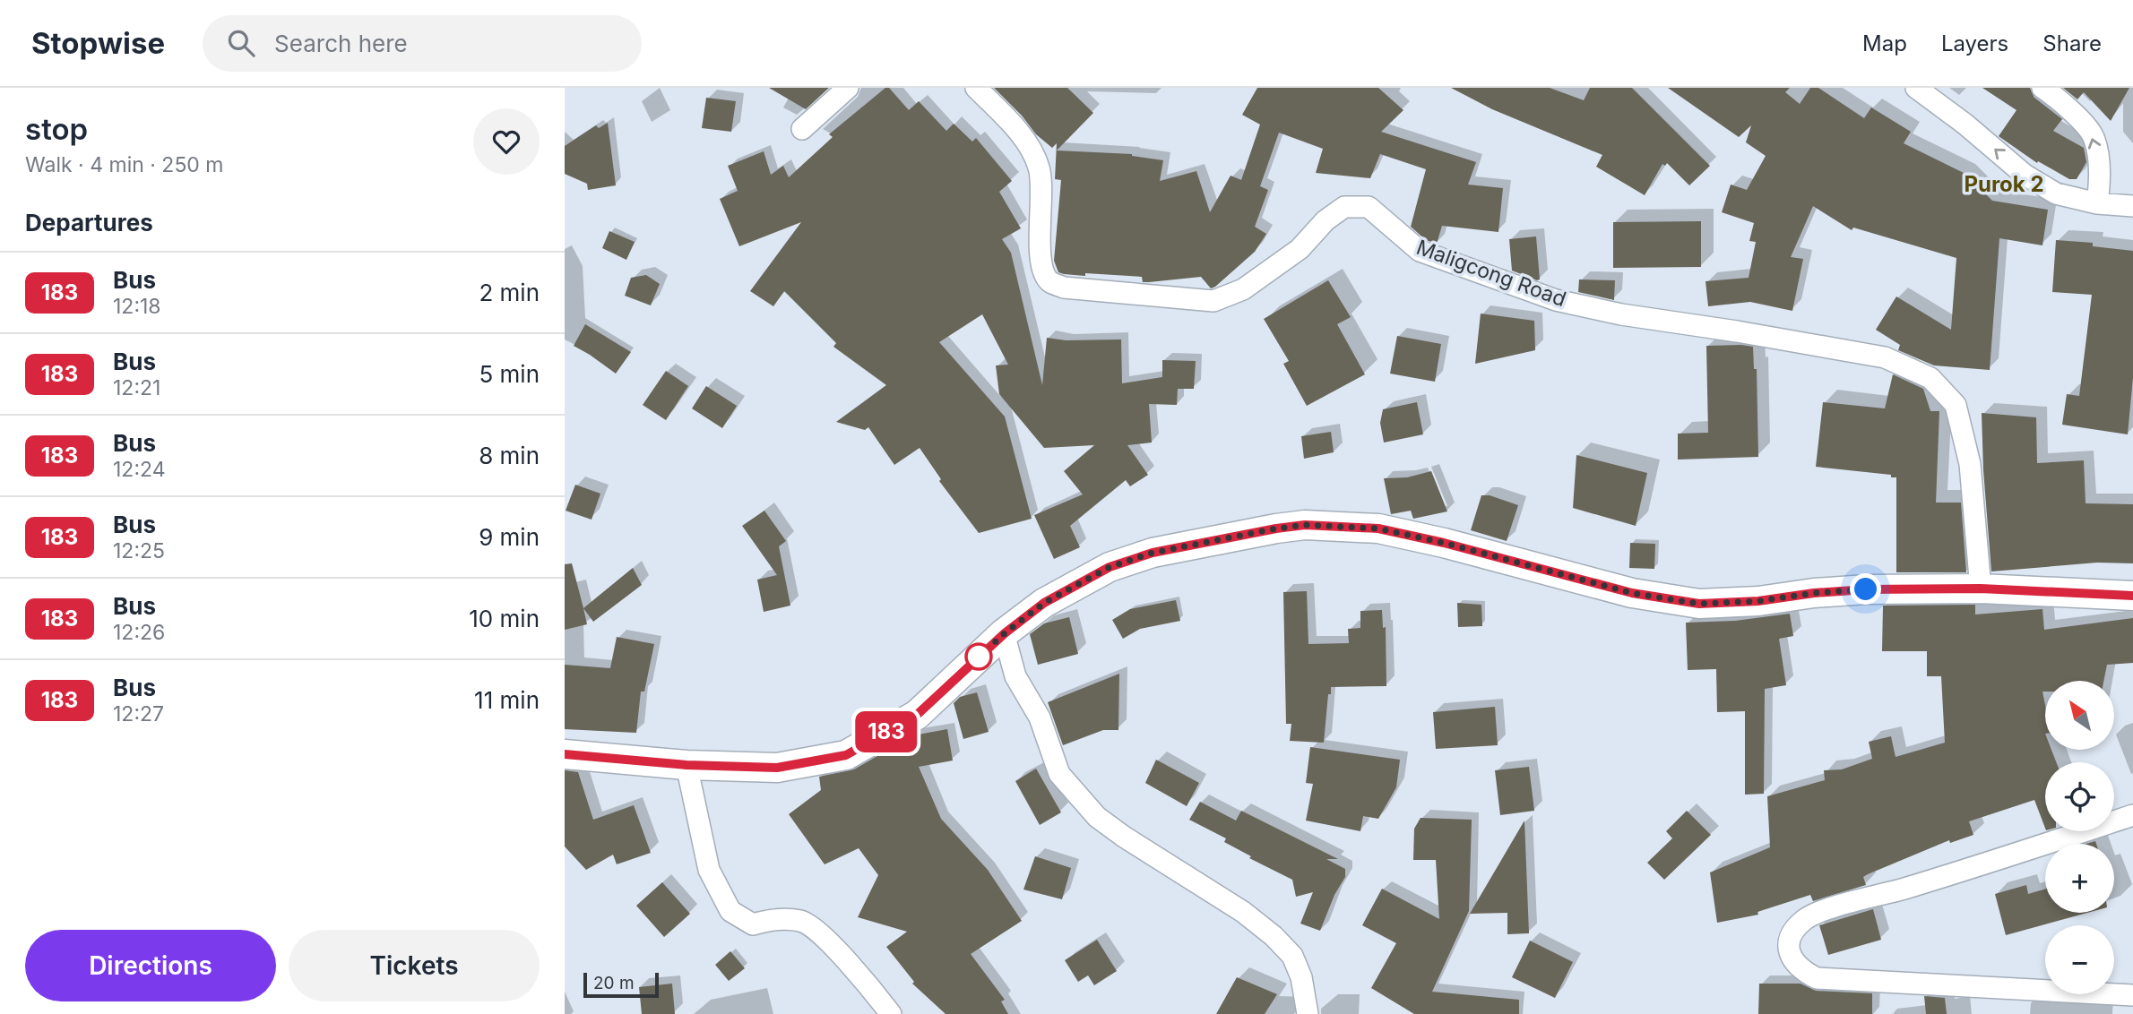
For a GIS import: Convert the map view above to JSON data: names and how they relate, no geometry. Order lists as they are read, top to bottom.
{
  "streets": {
    "street": ["Maligcong Road"]
  },
  "districts": ["Purok 2"],
  "lines": ["bus line 183"],
  "scale_bar": "20 m",
  "north": "top left",
  "page": {
    "header": "Stopwise",
    "search": "Search here",
    "nav": ["Map", "Layers", "Share"],
    "heading": [
      ["stop", "Walk · 4 min · 250 m"],
      "Departures"
    ],
    "on_map": "183",
    "list": [
      {
        "mark": "183",
        "name": "Bus",
        "note": "12:18",
        "value": "2 min"
      },
      {
        "mark": "183",
        "name": "Bus",
        "note": "12:21",
        "value": "5 min"
      },
      {
        "mark": "183",
        "name": "Bus",
        "note": "12:24",
        "value": "8 min"
      },
      {
        "mark": "183",
        "name": "Bus",
        "note": "12:25",
        "value": "9 min"
      },
      {
        "mark": "183",
        "name": "Bus",
        "note": "12:26",
        "value": "10 min"
      },
      {
        "mark": "183",
        "name": "Bus",
        "note": "12:27",
        "value": "11 min"
      }
    ],
    "map_buttons": ["+", "−"],
    "buttons": ["Directions", "Tickets"],
    "scale": "20 m"
  }
}
